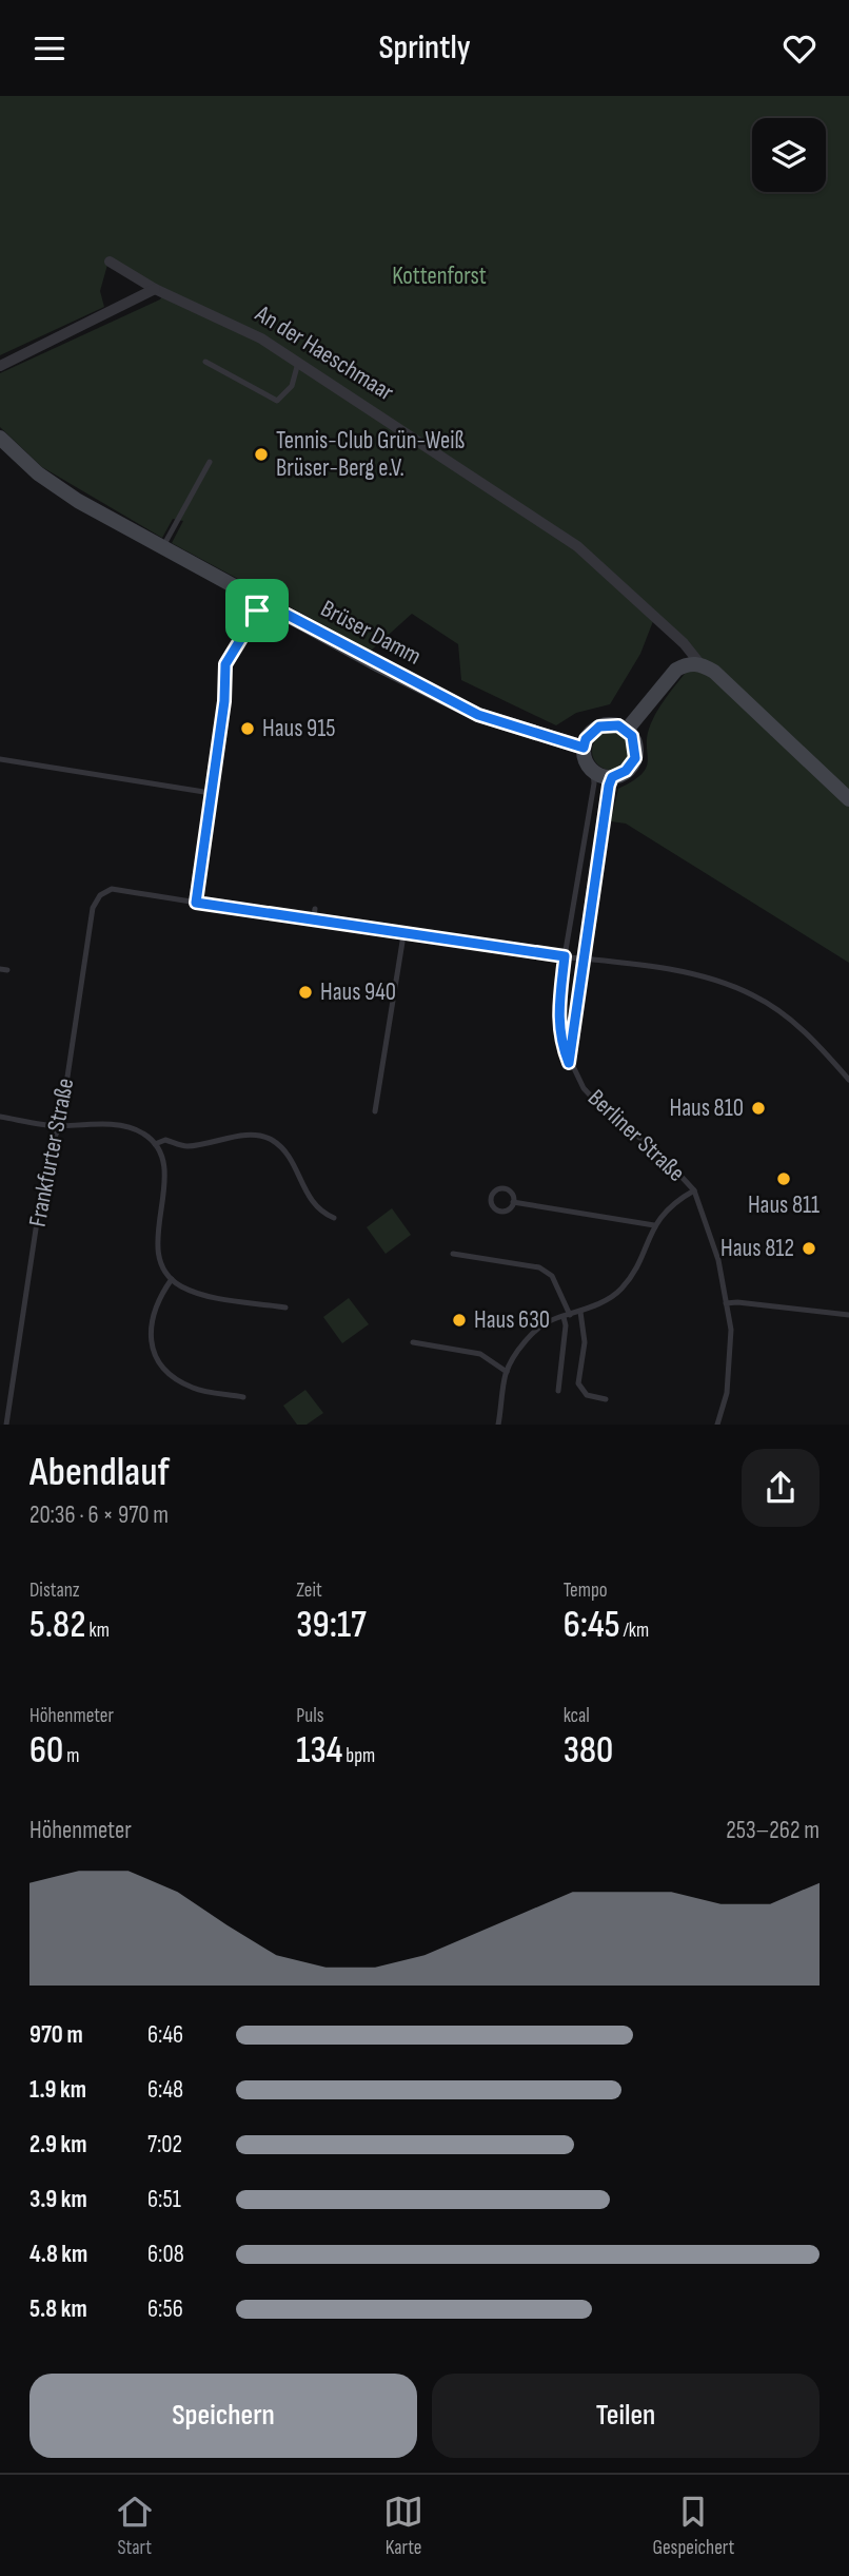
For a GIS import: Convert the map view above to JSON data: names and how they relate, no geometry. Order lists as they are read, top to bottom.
{
  "streets": {
    "street": ["An der Haeschmaar", "Brüser Damm"],
    "lane": ["Berliner Straße", "Frankfurter Straße"]
  },
  "crossings": [
    ["Brüser Damm", "Berliner Straße"]
  ],
  "parks": ["Kottenforst"],
  "places": [
    "Tennis-Club Grün-Weiß Brüser-Berg e.V.",
    "Haus 915",
    "Haus 940",
    "Haus 810",
    "Haus 811",
    "Haus 812",
    "Haus 630"
  ],
  "page": {
    "header": "Sprintly",
    "heading": ["Abendlauf", "20:36 · 6 × 970 m"],
    "stats": [
      ["Distanz", "5.82 km"],
      ["Zeit", "39:17"],
      ["Tempo", "6:45 /km"],
      ["Höhenmeter", "60 m"],
      ["Puls", "134 bpm"],
      ["kcal", "380"]
    ],
    "chart": ["Höhenmeter", "253–262 m"],
    "list": [
      {
        "name": "970 m",
        "note": "6:46"
      },
      {
        "name": "1.9 km",
        "note": "6:48"
      },
      {
        "name": "2.9 km",
        "note": "7:02"
      },
      {
        "name": "3.9 km",
        "note": "6:51"
      },
      {
        "name": "4.8 km",
        "note": "6:08"
      },
      {
        "name": "5.8 km",
        "note": "6:56"
      }
    ],
    "buttons": ["Speichern", "Teilen"],
    "tabs": ["Start", "Karte", "Gespeichert"]
  }
}
